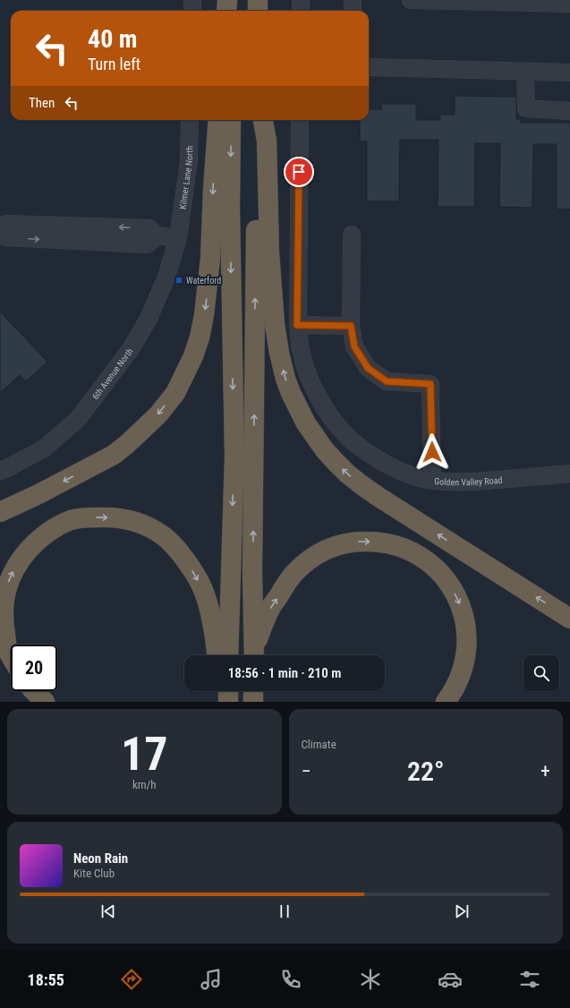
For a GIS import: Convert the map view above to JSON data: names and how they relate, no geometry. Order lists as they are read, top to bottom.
{
  "streets": {
    "street": ["Kilmer Lane North", "6th Avenue North", "Golden Valley Road"]
  },
  "crossings": [
    ["Kilmer Lane North", "6th Avenue North"]
  ],
  "places": {
    "transit": ["Waterford"]
  },
  "page": {
    "turn": ["40 m", "Turn left"],
    "then": "Then",
    "limit": "20",
    "trip": "18:56 · 1 min · 210 m",
    "tile": [
      ["17", "km/h"],
      "Climate"
    ],
    "heat": ["−", "22°", "+"],
    "song": ["Neon Rain", "Kite Club"],
    "tabs": "18:55"
  }
}
